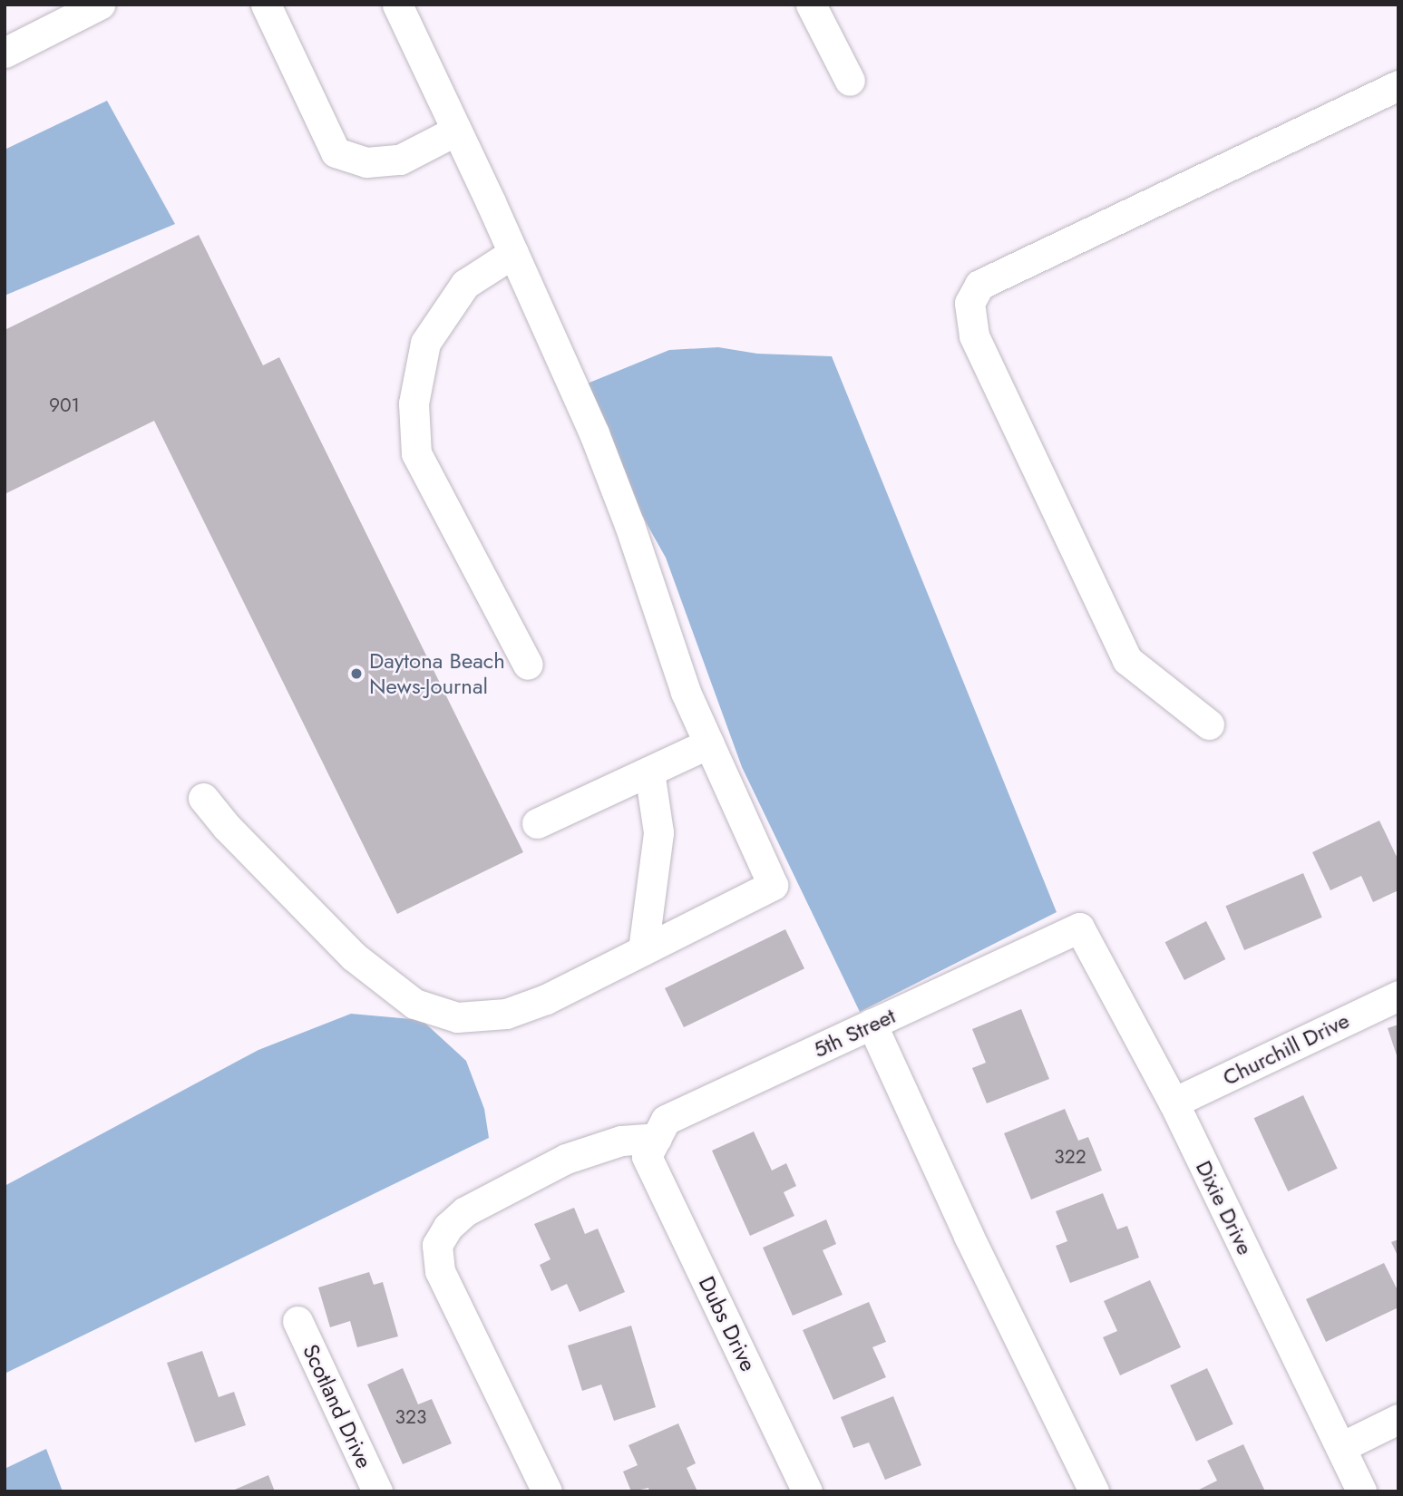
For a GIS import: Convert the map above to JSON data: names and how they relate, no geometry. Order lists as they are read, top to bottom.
{
  "streets": {
    "street": [
      "5th Street",
      "Churchill Drive",
      "Dixie Drive",
      "Dubs Drive",
      "Scotland Drive"
    ]
  },
  "crossings": [
    ["5th Street", "Dixie Drive"],
    ["5th Street", "Dubs Drive"],
    ["Churchill Drive", "Dixie Drive"]
  ],
  "places": ["Daytona Beach News-Journal"],
  "house_numbers": ["901", "322", "323"]
}
